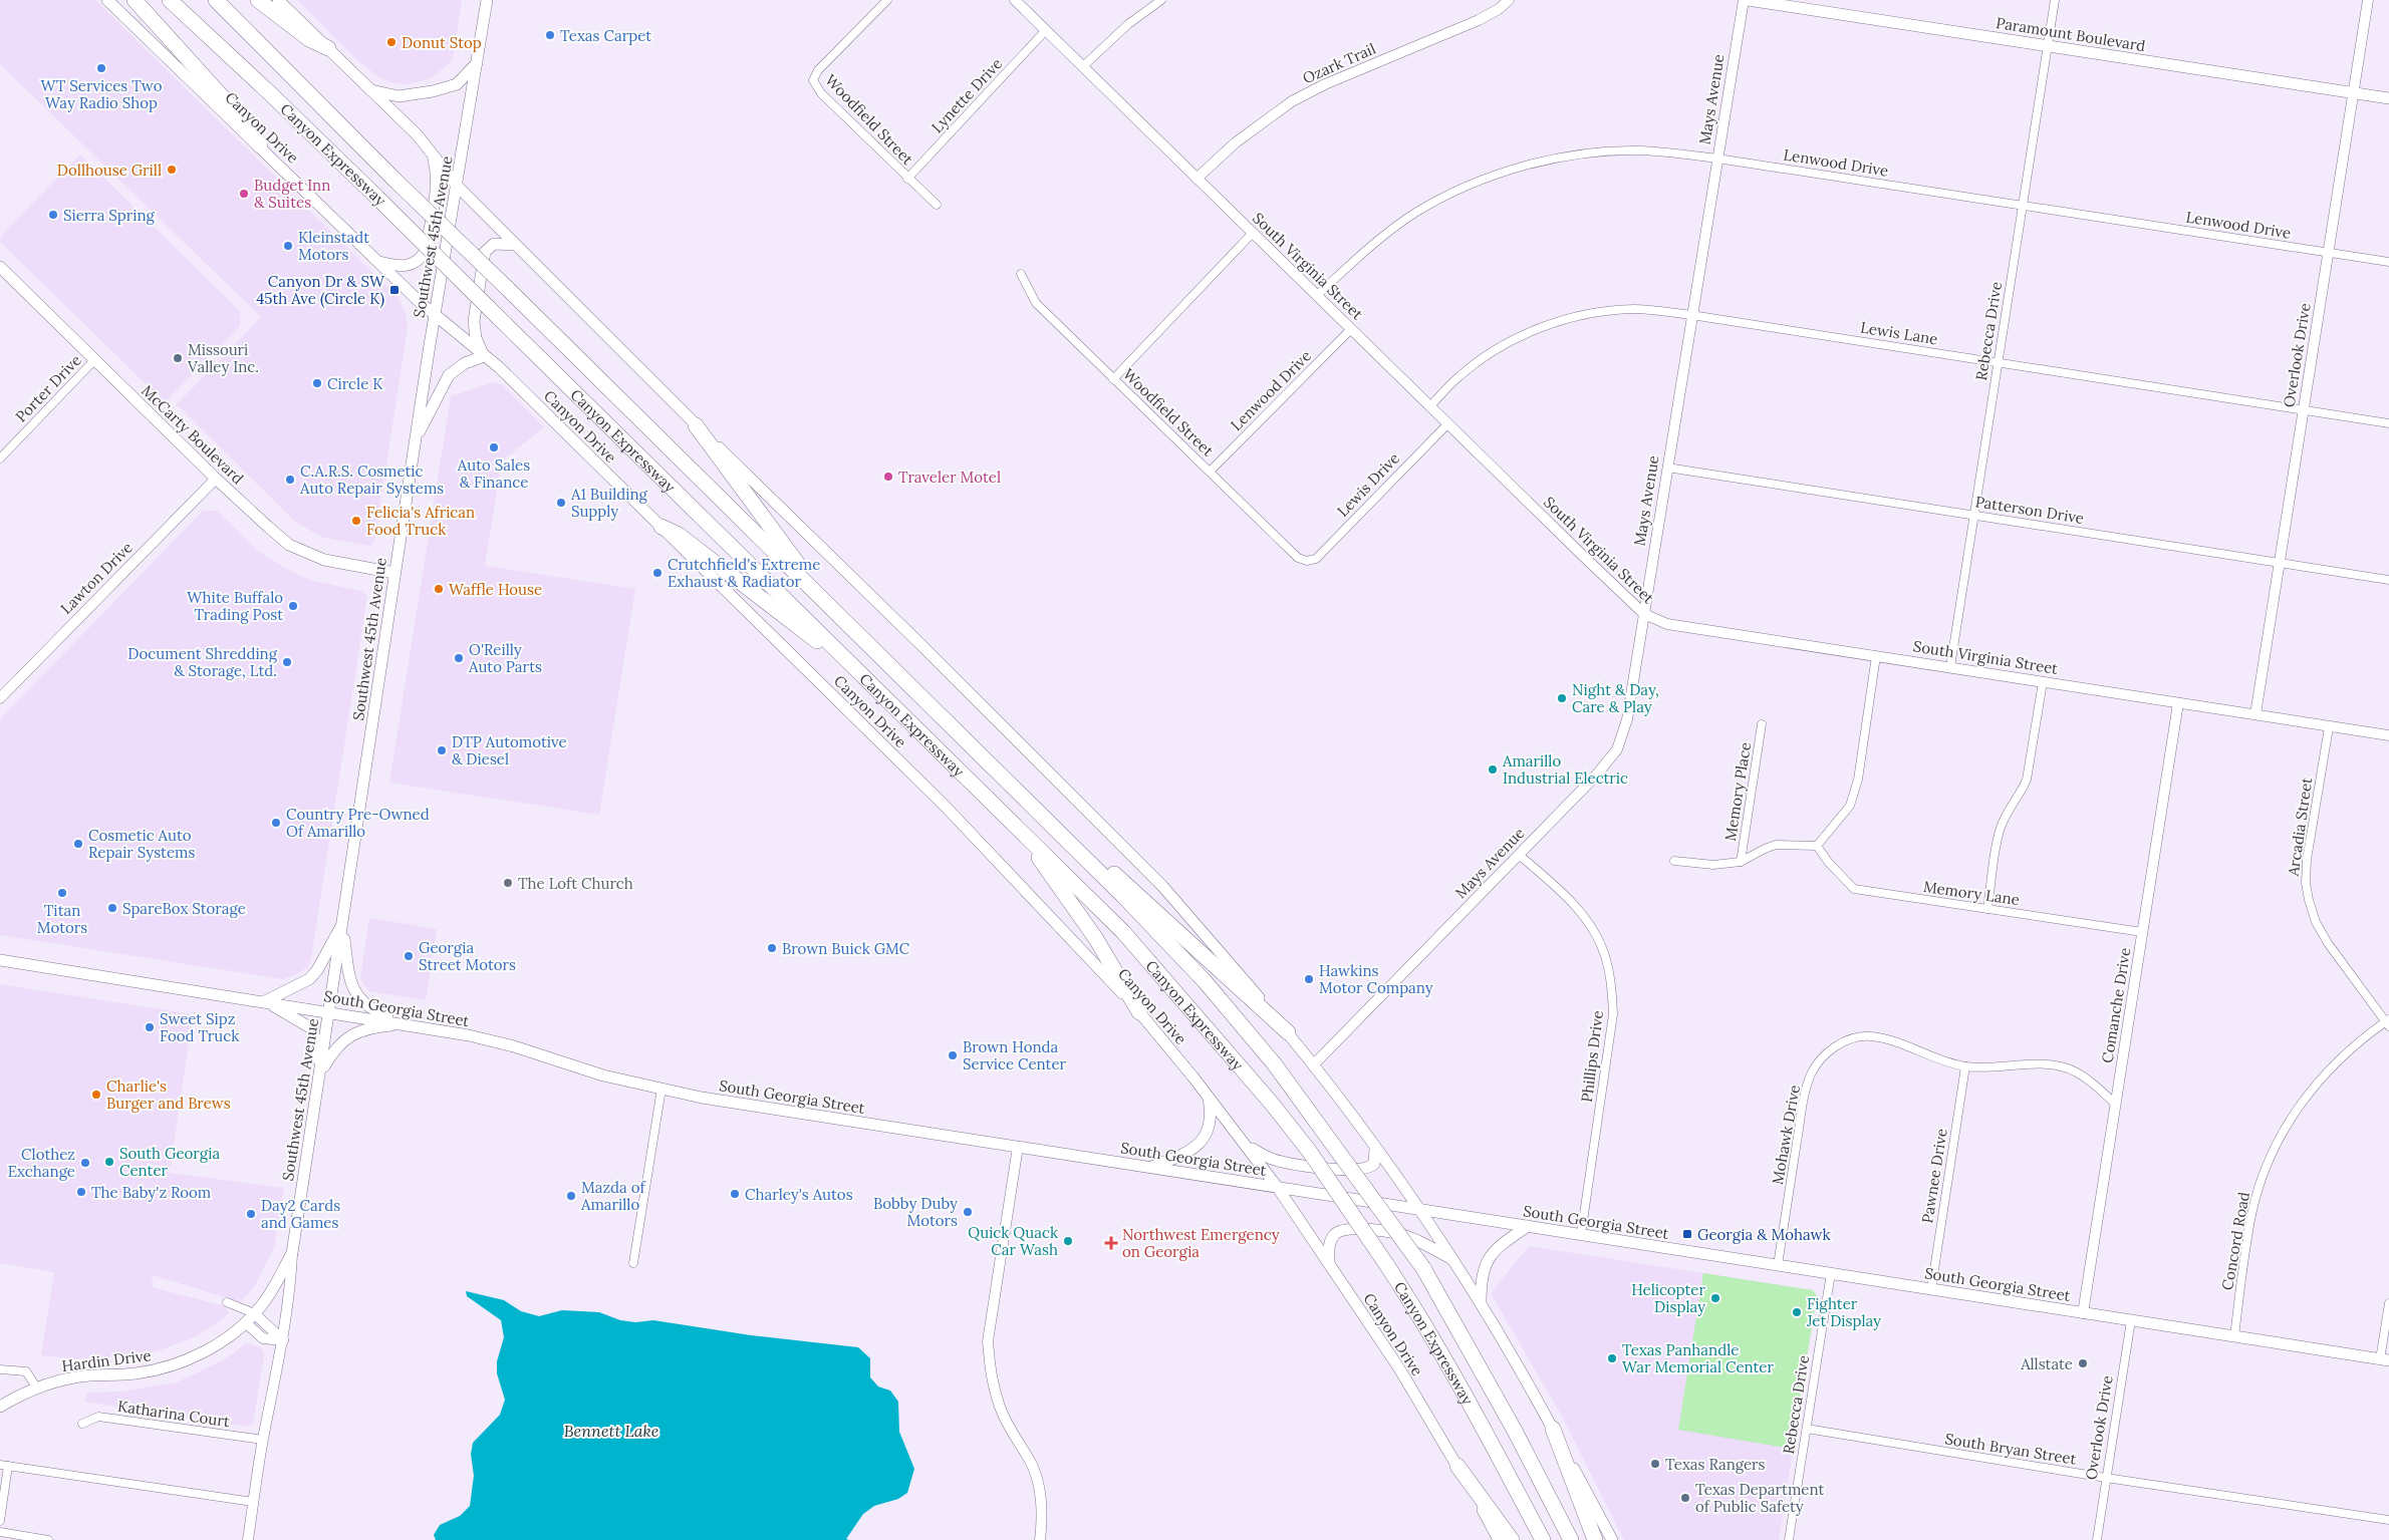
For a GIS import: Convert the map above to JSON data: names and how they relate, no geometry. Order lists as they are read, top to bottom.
{
  "streets": {
    "highway": ["Canyon Expressway"],
    "main road": [
      "Paramount Boulevard",
      "Canyon Drive",
      "Southwest 45th Avenue",
      "McCarty Boulevard",
      "South Georgia Street",
      "Hardin Drive"
    ],
    "street": [
      "Ozark Trail",
      "Lynette Drive",
      "Mays Avenue",
      "Woodfield Street",
      "Lenwood Drive",
      "South Virginia Street",
      "Rebecca Drive",
      "Lewis Lane",
      "Overlook Drive",
      "Porter Drive",
      "Lewis Drive",
      "Patterson Drive",
      "Lawton Drive",
      "Memory Place",
      "Arcadia Street",
      "Memory Lane",
      "Comanche Drive",
      "Phillips Drive",
      "Mohawk Drive",
      "Pawnee Drive",
      "Concord Road",
      "Katharina Court",
      "South Bryan Street"
    ]
  },
  "crossings": [
    ["Paramount Boulevard", "Rebecca Drive"],
    ["Paramount Boulevard", "Overlook Drive"],
    ["Ozark Trail", "South Virginia Street"],
    ["Lynette Drive", "Woodfield Street"],
    ["Lynette Drive", "South Virginia Street"],
    ["Mays Avenue", "Lenwood Drive"],
    ["Mays Avenue", "South Virginia Street"],
    ["Mays Avenue", "Lewis Lane"],
    ["Mays Avenue", "Patterson Drive"],
    ["Mays Avenue", "Phillips Drive"],
    ["Woodfield Street", "Lenwood Drive"],
    ["Woodfield Street", "Lewis Drive"],
    ["Canyon Drive", "Southwest 45th Avenue"],
    ["Canyon Drive", "South Georgia Street"],
    ["Lenwood Drive", "South Virginia Street"],
    ["Lenwood Drive", "Rebecca Drive"],
    ["Lenwood Drive", "Overlook Drive"],
    ["Southwest 45th Avenue", "McCarty Boulevard"],
    ["Southwest 45th Avenue", "South Georgia Street"],
    ["Southwest 45th Avenue", "Hardin Drive"],
    ["South Virginia Street", "Rebecca Drive"],
    ["South Virginia Street", "Lewis Lane"],
    ["South Virginia Street", "Overlook Drive"],
    ["South Virginia Street", "Lewis Drive"],
    ["South Virginia Street", "Arcadia Street"],
    ["South Virginia Street", "Comanche Drive"],
    ["Rebecca Drive", "Lewis Lane"],
    ["Rebecca Drive", "Patterson Drive"],
    ["Rebecca Drive", "South Georgia Street"],
    ["Rebecca Drive", "South Bryan Street"],
    ["Lewis Lane", "Overlook Drive"],
    ["Overlook Drive", "Patterson Drive"],
    ["Overlook Drive", "South Georgia Street"],
    ["Overlook Drive", "South Bryan Street"],
    ["Porter Drive", "McCarty Boulevard"],
    ["McCarty Boulevard", "Lawton Drive"],
    ["Arcadia Street", "Concord Road"],
    ["Memory Lane", "Comanche Drive"],
    ["Comanche Drive", "South Georgia Street"],
    ["Comanche Drive", "Mohawk Drive"],
    ["South Georgia Street", "Phillips Drive"],
    ["South Georgia Street", "Mohawk Drive"],
    ["South Georgia Street", "Pawnee Drive"],
    ["South Georgia Street", "Concord Road"],
    ["Mohawk Drive", "Pawnee Drive"]
  ],
  "water": ["Bennett Lake"],
  "places": {
    "other": [
      "Texas Carpet",
      "Donut Stop",
      "WT Services Two Way Radio Shop",
      "Dollhouse Grill",
      "Budget Inn & Suites",
      "Sierra Spring",
      "Kleinstadt Motors",
      "Missouri Valley Inc.",
      "Circle K",
      "Auto Sales & Finance",
      "Traveler Motel",
      "C.A.R.S. Cosmetic Auto Repair Systems",
      "A1 Building Supply",
      "Felicia's African Food Truck",
      "Crutchfield's Extreme Exhaust & Radiator",
      "Waffle House",
      "White Buffalo Trading Post",
      "O'Reilly Auto Parts",
      "Document Shredding & Storage, Ltd.",
      "Night & Day, Care & Play",
      "DTP Automotive & Diesel",
      "Amarillo Industrial Electric",
      "Country Pre-Owned Of Amarillo",
      "Cosmetic Auto Repair Systems",
      "The Loft Church",
      "Titan Motors",
      "SpareBox Storage",
      "Brown Buick GMC",
      "Georgia Street Motors",
      "Hawkins Motor Company",
      "Sweet Sipz Food Truck",
      "Brown Honda Service Center",
      "Charlie's Burger and Brews",
      "South Georgia Center",
      "Clothez Exchange",
      "The Baby'z Room",
      "Charley's Autos",
      "Mazda of Amarillo",
      "Bobby Duby Motors",
      "Day2 Cards and Games",
      "Quick Quack Car Wash",
      "Helicopter Display",
      "Fighter Jet Display",
      "Texas Panhandle War Memorial Center",
      "Allstate",
      "Texas Rangers",
      "Texas Department of Public Safety"
    ],
    "transit": ["Canyon Dr & SW 45th Ave (Circle K)", "Georgia & Mohawk"],
    "health": ["Northwest Emergency on Georgia"]
  }
}
